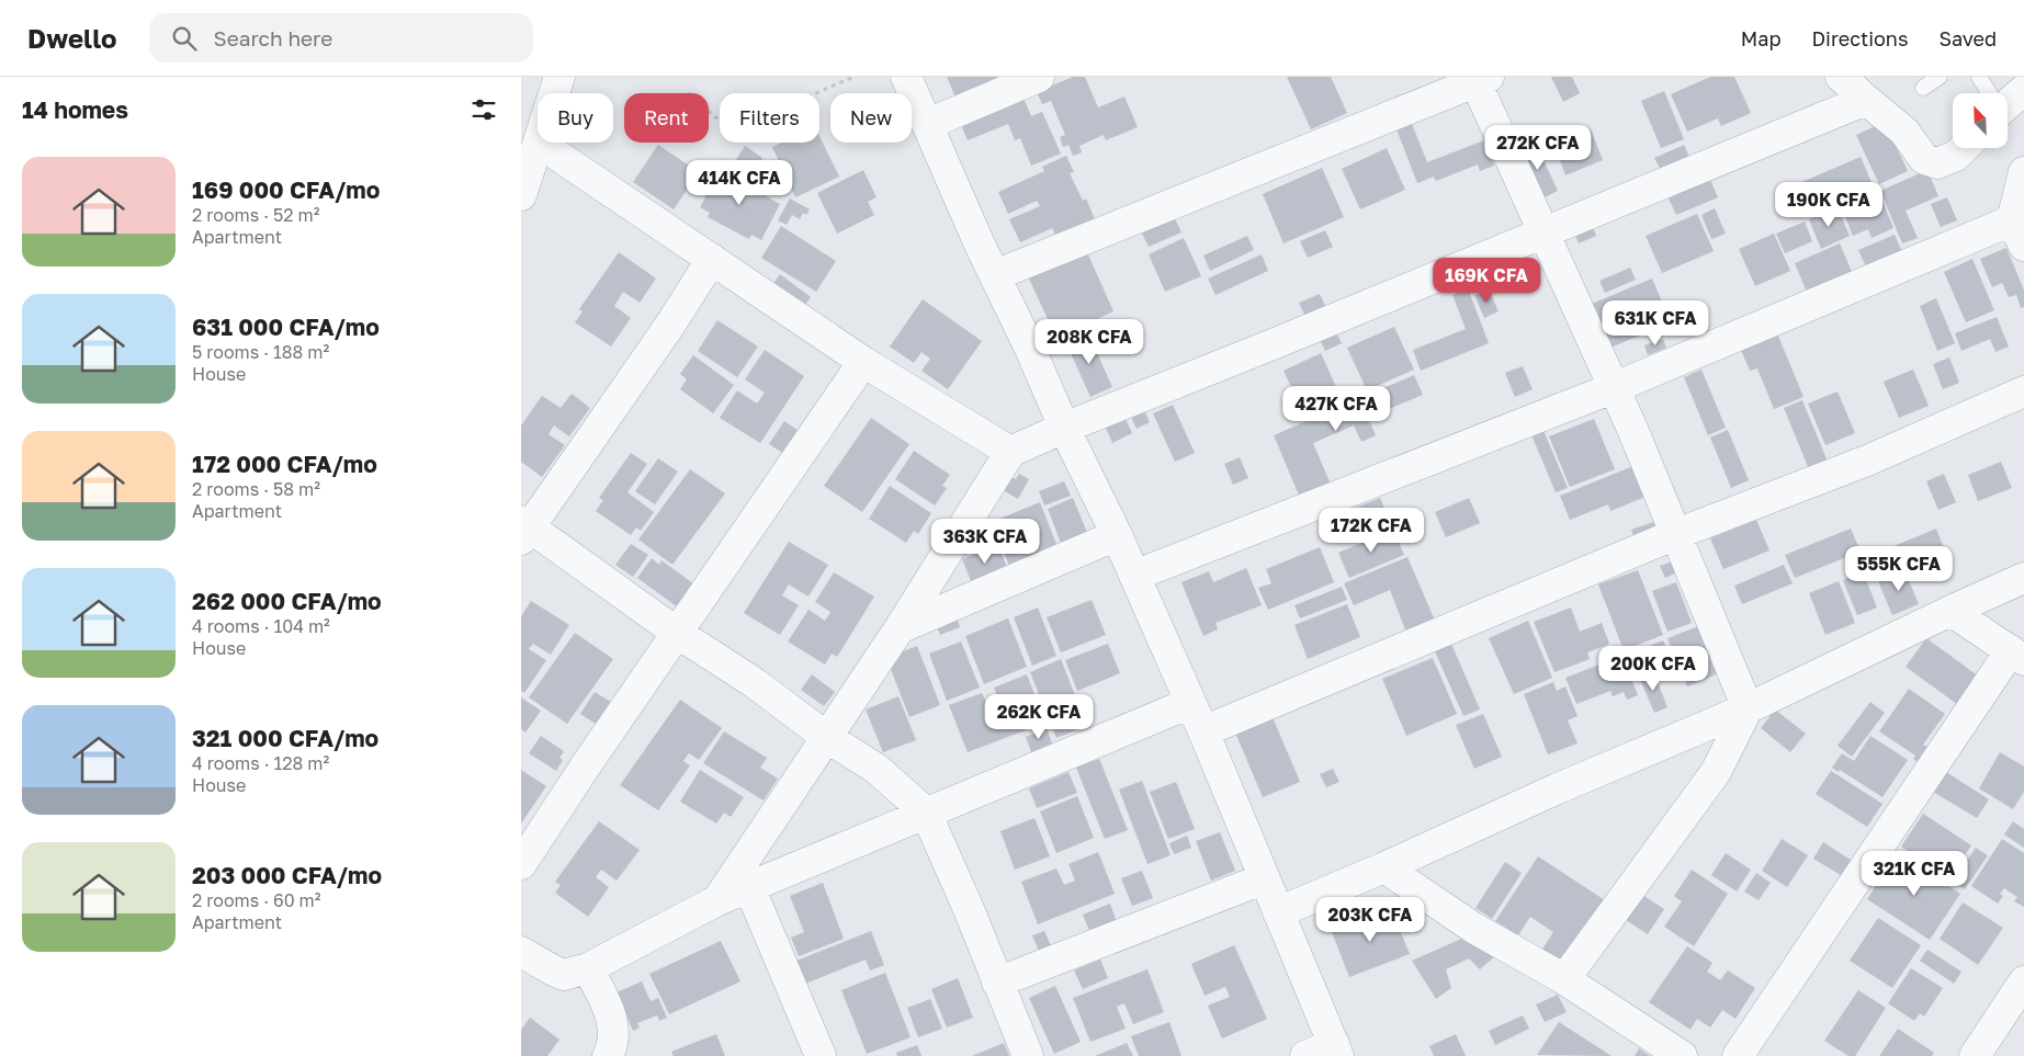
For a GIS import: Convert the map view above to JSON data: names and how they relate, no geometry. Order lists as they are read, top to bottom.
{
  "north": "top left",
  "page": {
    "header": "Dwello",
    "search": "Search here",
    "nav": ["Map", "Directions", "Saved"],
    "heading": "14 homes",
    "chip": [
      "Buy",
      "Rent",
      "Filters",
      "New"
    ],
    "price": [
      "272K CFA",
      "414K CFA",
      "190K CFA",
      "169K CFA",
      "631K CFA",
      "208K CFA",
      "427K CFA",
      "172K CFA",
      "363K CFA",
      "555K CFA",
      "200K CFA",
      "262K CFA",
      "321K CFA",
      "203K CFA"
    ],
    "list": [
      {
        "name": "169 000 CFA/mo",
        "note": "2 rooms · 52 m² · Apartment"
      },
      {
        "name": "631 000 CFA/mo",
        "note": "5 rooms · 188 m² · House"
      },
      {
        "name": "172 000 CFA/mo",
        "note": "2 rooms · 58 m² · Apartment"
      },
      {
        "name": "262 000 CFA/mo",
        "note": "4 rooms · 104 m² · House"
      },
      {
        "name": "321 000 CFA/mo",
        "note": "4 rooms · 128 m² · House"
      },
      {
        "name": "203 000 CFA/mo",
        "note": "2 rooms · 60 m² · Apartment"
      }
    ]
  }
}
